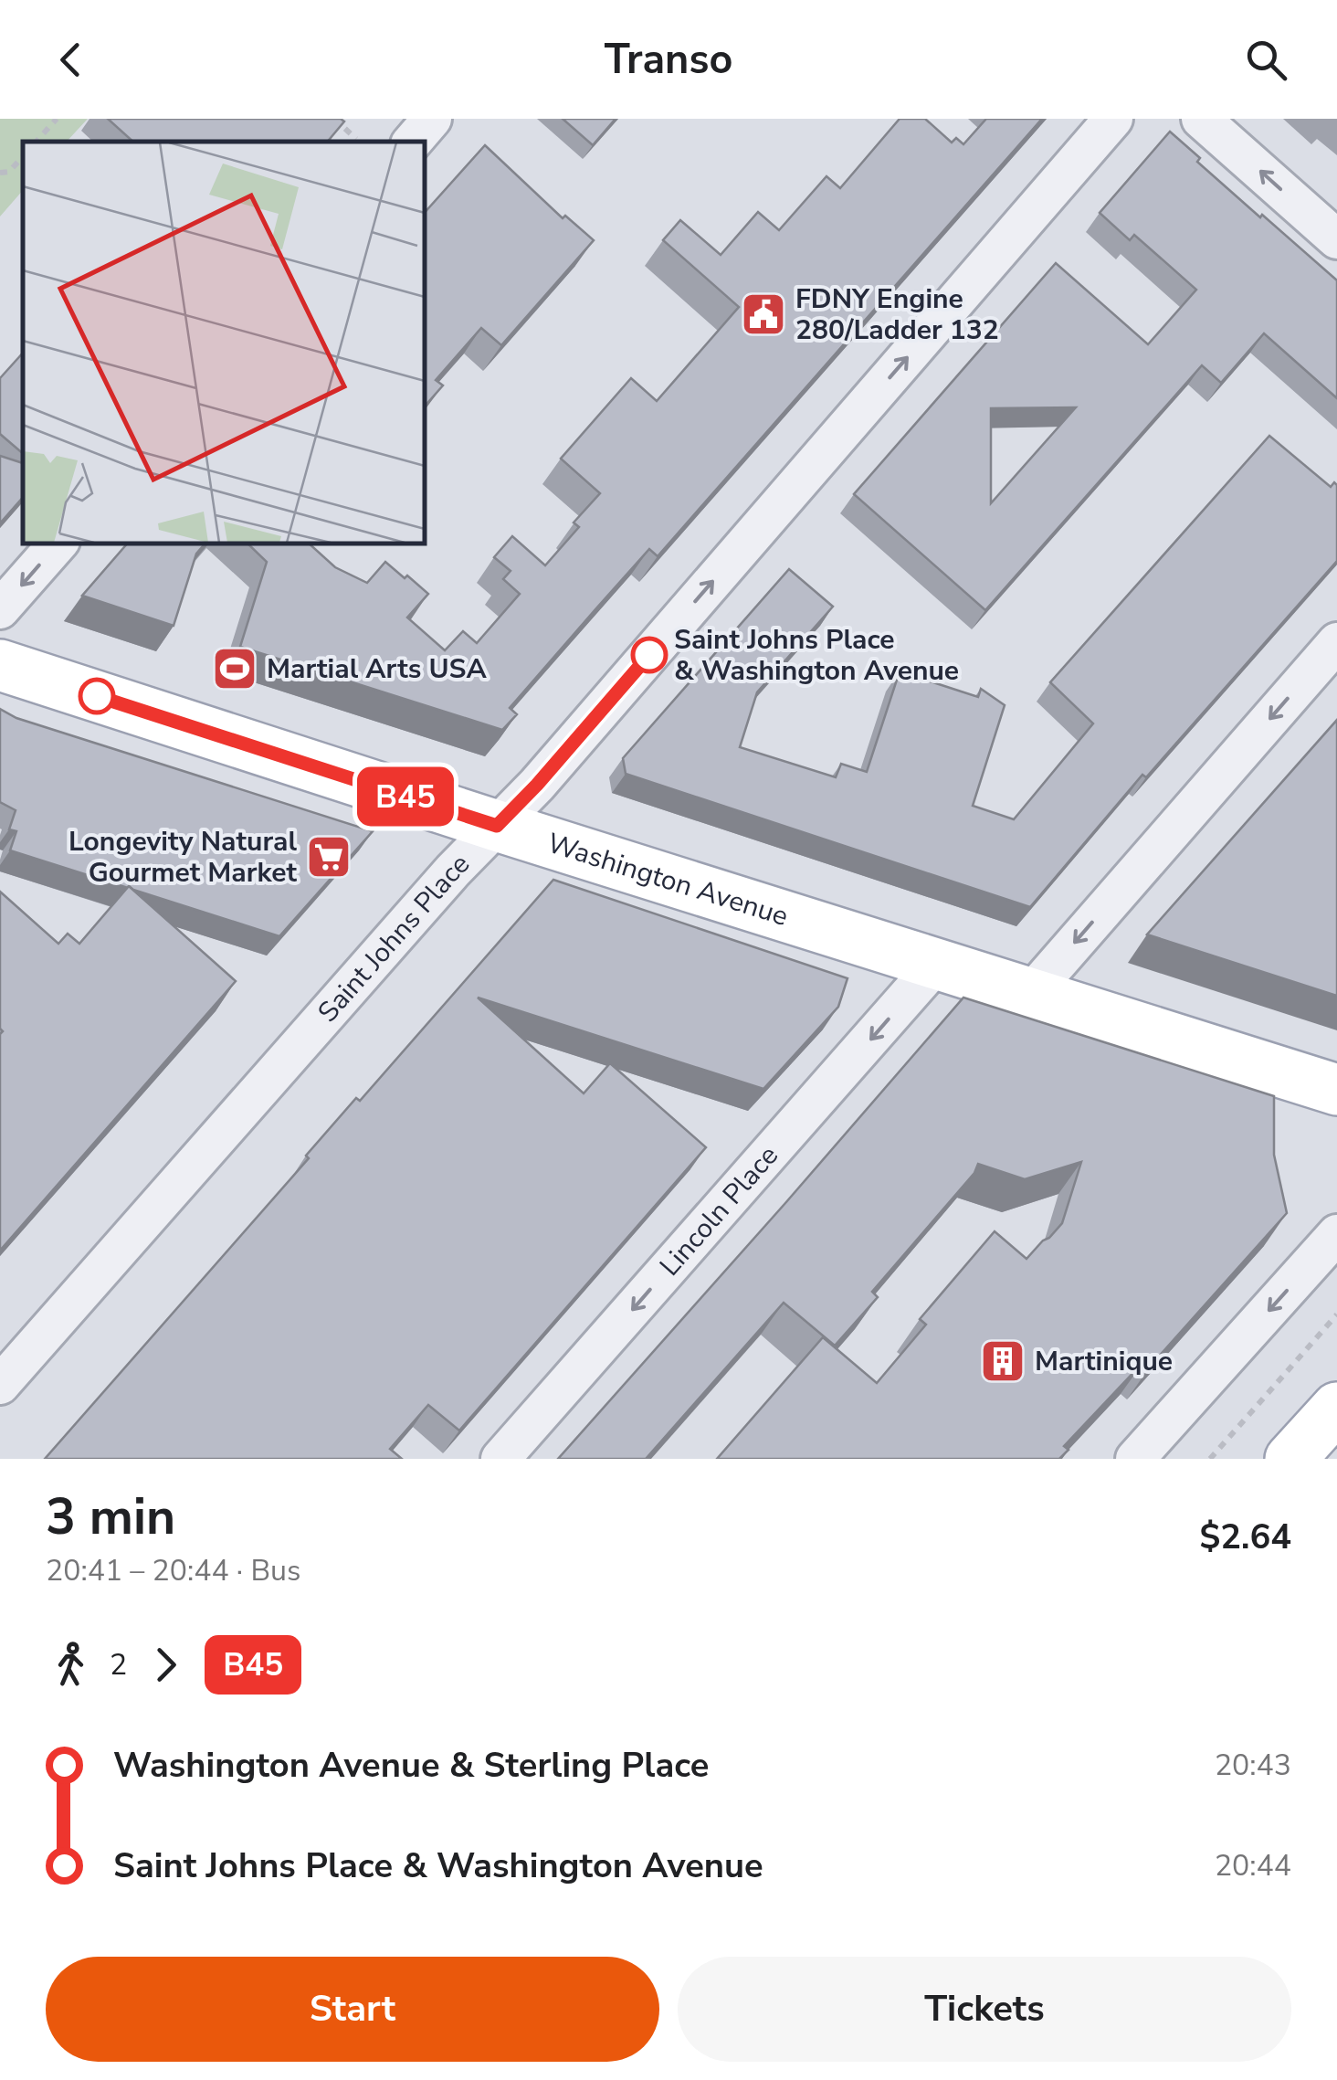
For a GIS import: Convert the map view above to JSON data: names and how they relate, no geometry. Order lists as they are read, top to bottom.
{
  "streets": {
    "main road": ["Washington Avenue"],
    "street": ["Saint Johns Place", "Lincoln Place"]
  },
  "crossings": [
    ["Washington Avenue", "Saint Johns Place"],
    ["Washington Avenue", "Lincoln Place"]
  ],
  "one_way": ["Saint Johns Place", "Lincoln Place"],
  "places": {
    "public building": ["FDNY Engine 280/Ladder 132"],
    "other": ["Saint Johns Place & Washington Avenue"],
    "sports": ["Martial Arts USA"],
    "supermarket": ["Longevity Natural Gourmet Market"],
    "building": ["Martinique"]
  },
  "lines": ["bus line B45"],
  "page": {
    "header": "Transo",
    "on_map": "B45",
    "heading": ["3 min", "20:41 – 20:44 · Bus", "$2.64"],
    "legs": ["2", "B45"],
    "list": [
      {
        "name": "Washington Avenue & Sterling Place",
        "value": "20:43"
      },
      {
        "name": "Saint Johns Place & Washington Avenue",
        "value": "20:44"
      }
    ],
    "buttons": ["Start", "Tickets"]
  }
}
